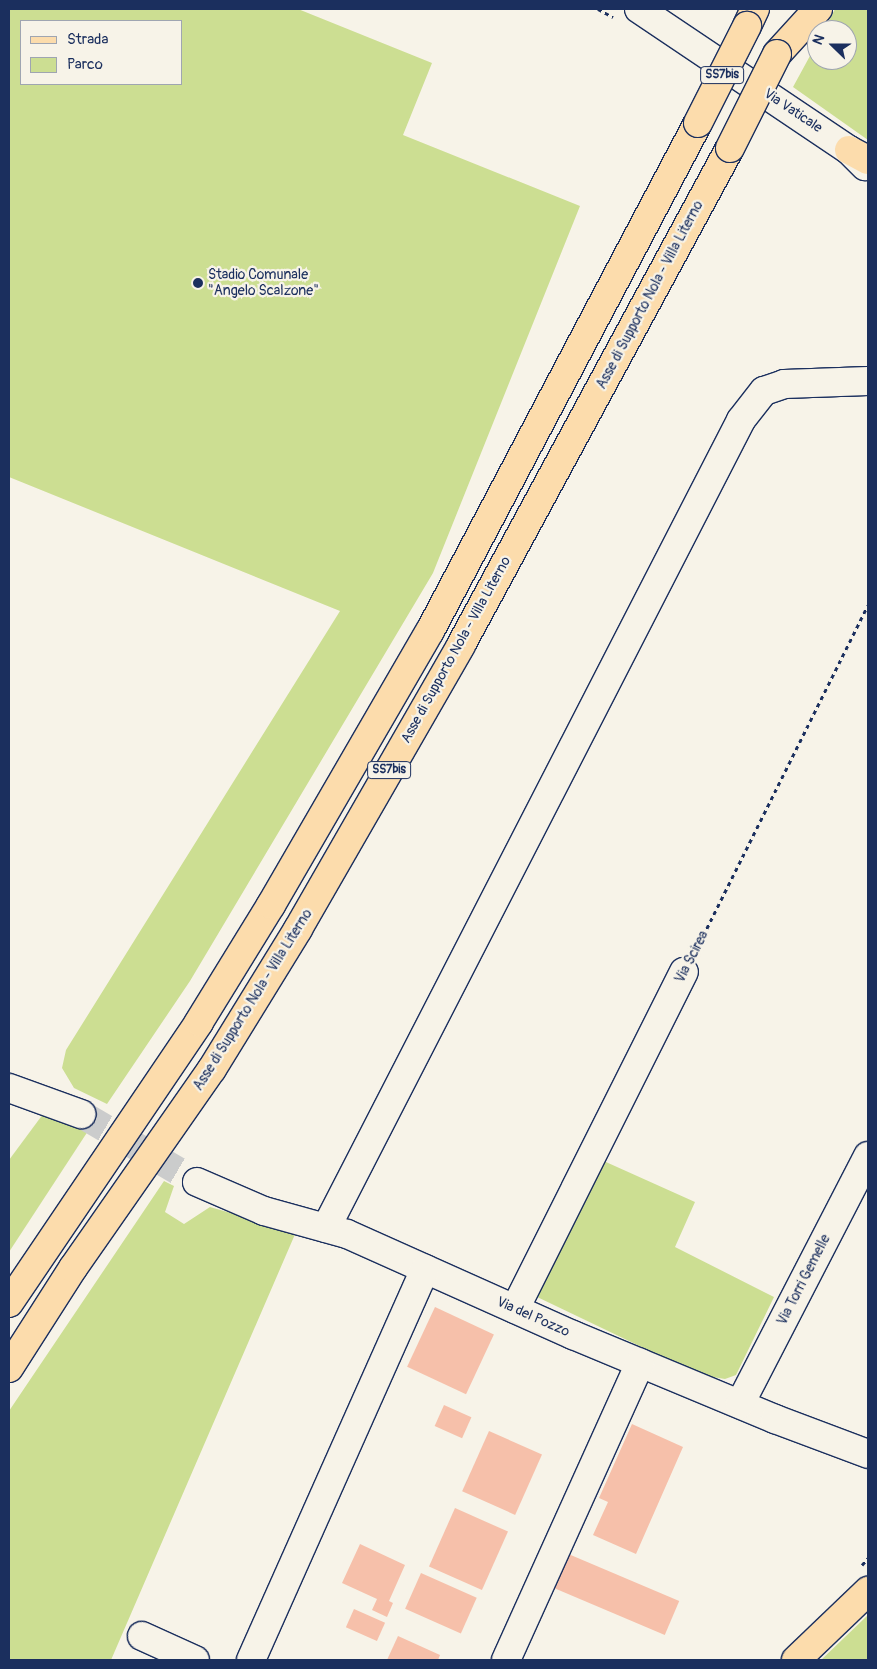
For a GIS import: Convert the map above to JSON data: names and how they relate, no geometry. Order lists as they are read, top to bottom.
{
  "streets": {
    "main road": ["SS7bis", "Asse di Supporto Nola - Villa Literno"],
    "street": [
      "Via Vaticale",
      "Via Scirea",
      "Via Torri Gemelle",
      "Via del Pozzo"
    ]
  },
  "crossings": [
    ["Via Scirea", "Via del Pozzo"],
    ["Via Torri Gemelle", "Via del Pozzo"]
  ],
  "places": ["Stadio Comunale \"Angelo Scalzone\""],
  "legend": ["Strada", "Parco"],
  "north": "left"
}
